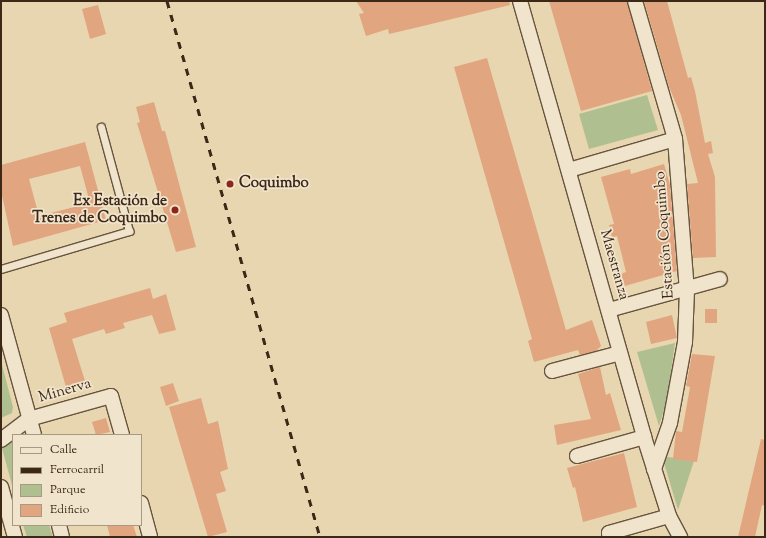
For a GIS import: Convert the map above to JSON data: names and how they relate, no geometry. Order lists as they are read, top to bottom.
{
  "streets": {
    "street": ["Estación Coquimbo", "Maestranza", "Minerva"]
  },
  "crossings": [
    ["Estación Coquimbo", "Maestranza"]
  ],
  "places": ["Coquimbo", "Ex Estación de Trenes de Coquimbo"],
  "legend": [
    "Calle",
    "Ferrocarril",
    "Parque",
    "Edificio"
  ]
}
